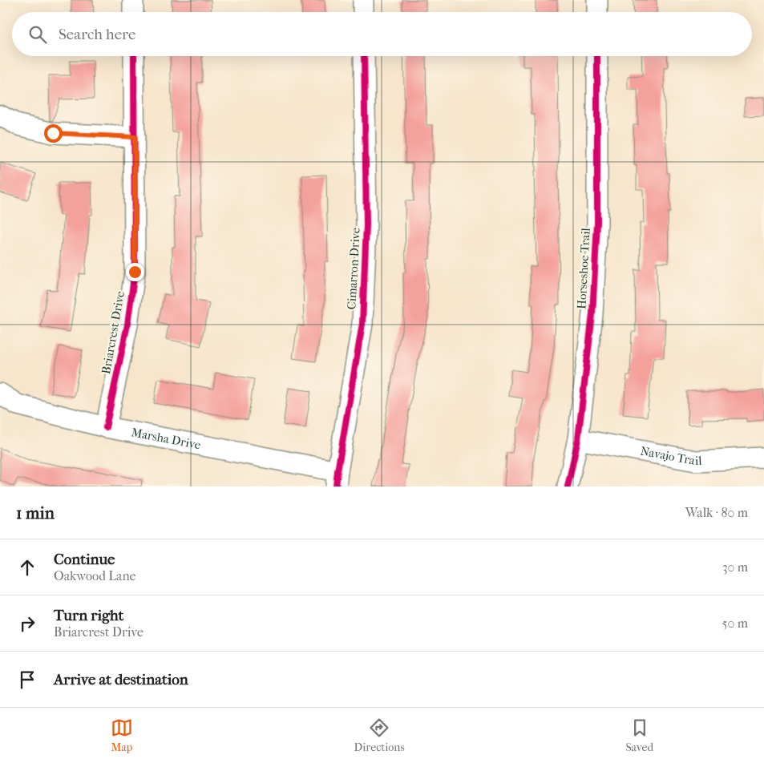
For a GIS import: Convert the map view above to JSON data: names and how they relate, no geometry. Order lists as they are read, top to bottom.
{
  "streets": {
    "street": [
      "Cimarron Drive",
      "Horseshoe Trail",
      "Briarcrest Drive",
      "Marsha Drive",
      "Navajo Trail"
    ]
  },
  "crossings": [
    ["Cimarron Drive", "Marsha Drive"],
    ["Horseshoe Trail", "Navajo Trail"],
    ["Briarcrest Drive", "Marsha Drive"]
  ],
  "page": {
    "search": "Search here",
    "heading": ["1 min", "Walk · 80 m"],
    "list": [
      ["Continue", "Oakwood Lane", "30 m"],
      ["Turn right", "Briarcrest Drive", "50 m"],
      "Arrive at destination"
    ],
    "nav": ["Map", "Directions", "Saved"]
  }
}
